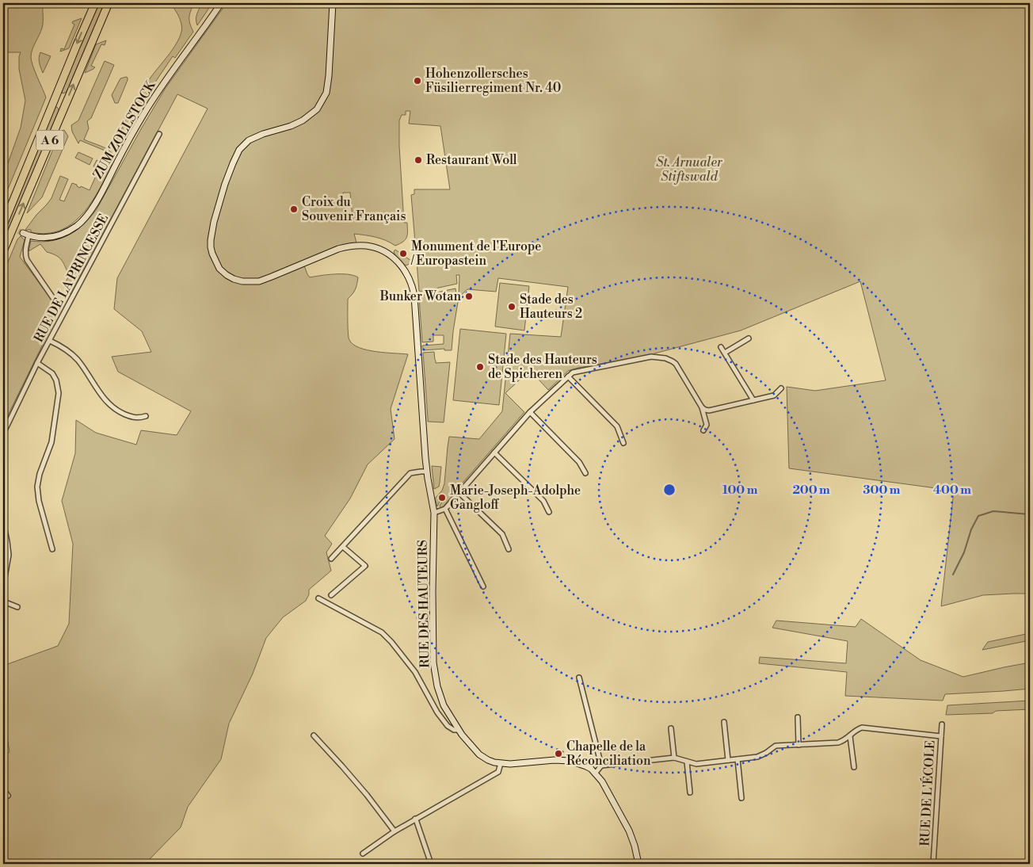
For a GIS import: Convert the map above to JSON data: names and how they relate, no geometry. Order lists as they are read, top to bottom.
{
  "streets": {
    "highway": ["A 6"],
    "street": [
      "ZUM ZOLLSTOCK",
      "RUE DE LA PRINCESSE",
      "RUE DES HAUTEURS",
      "RUE DE L'ÉCOLE"
    ]
  },
  "parks": ["St. Arnualer Stiftswald"],
  "places": [
    "Hohenzollersches Füsilierregiment Nr. 40",
    "Restaurant Woll",
    "Croix du Souvenir Français",
    "Monument de l'Europe / Europastein",
    "Bunker Wotan",
    "Stade des Hauteurs 2",
    "Stade des Hauteurs de Spicheren",
    "Marie-Joseph-Adolphe Gangloff",
    "Chapelle de la Réconciliation"
  ],
  "rings": [
    "100 m",
    "200 m",
    "300 m",
    "400 m"
  ]
}
